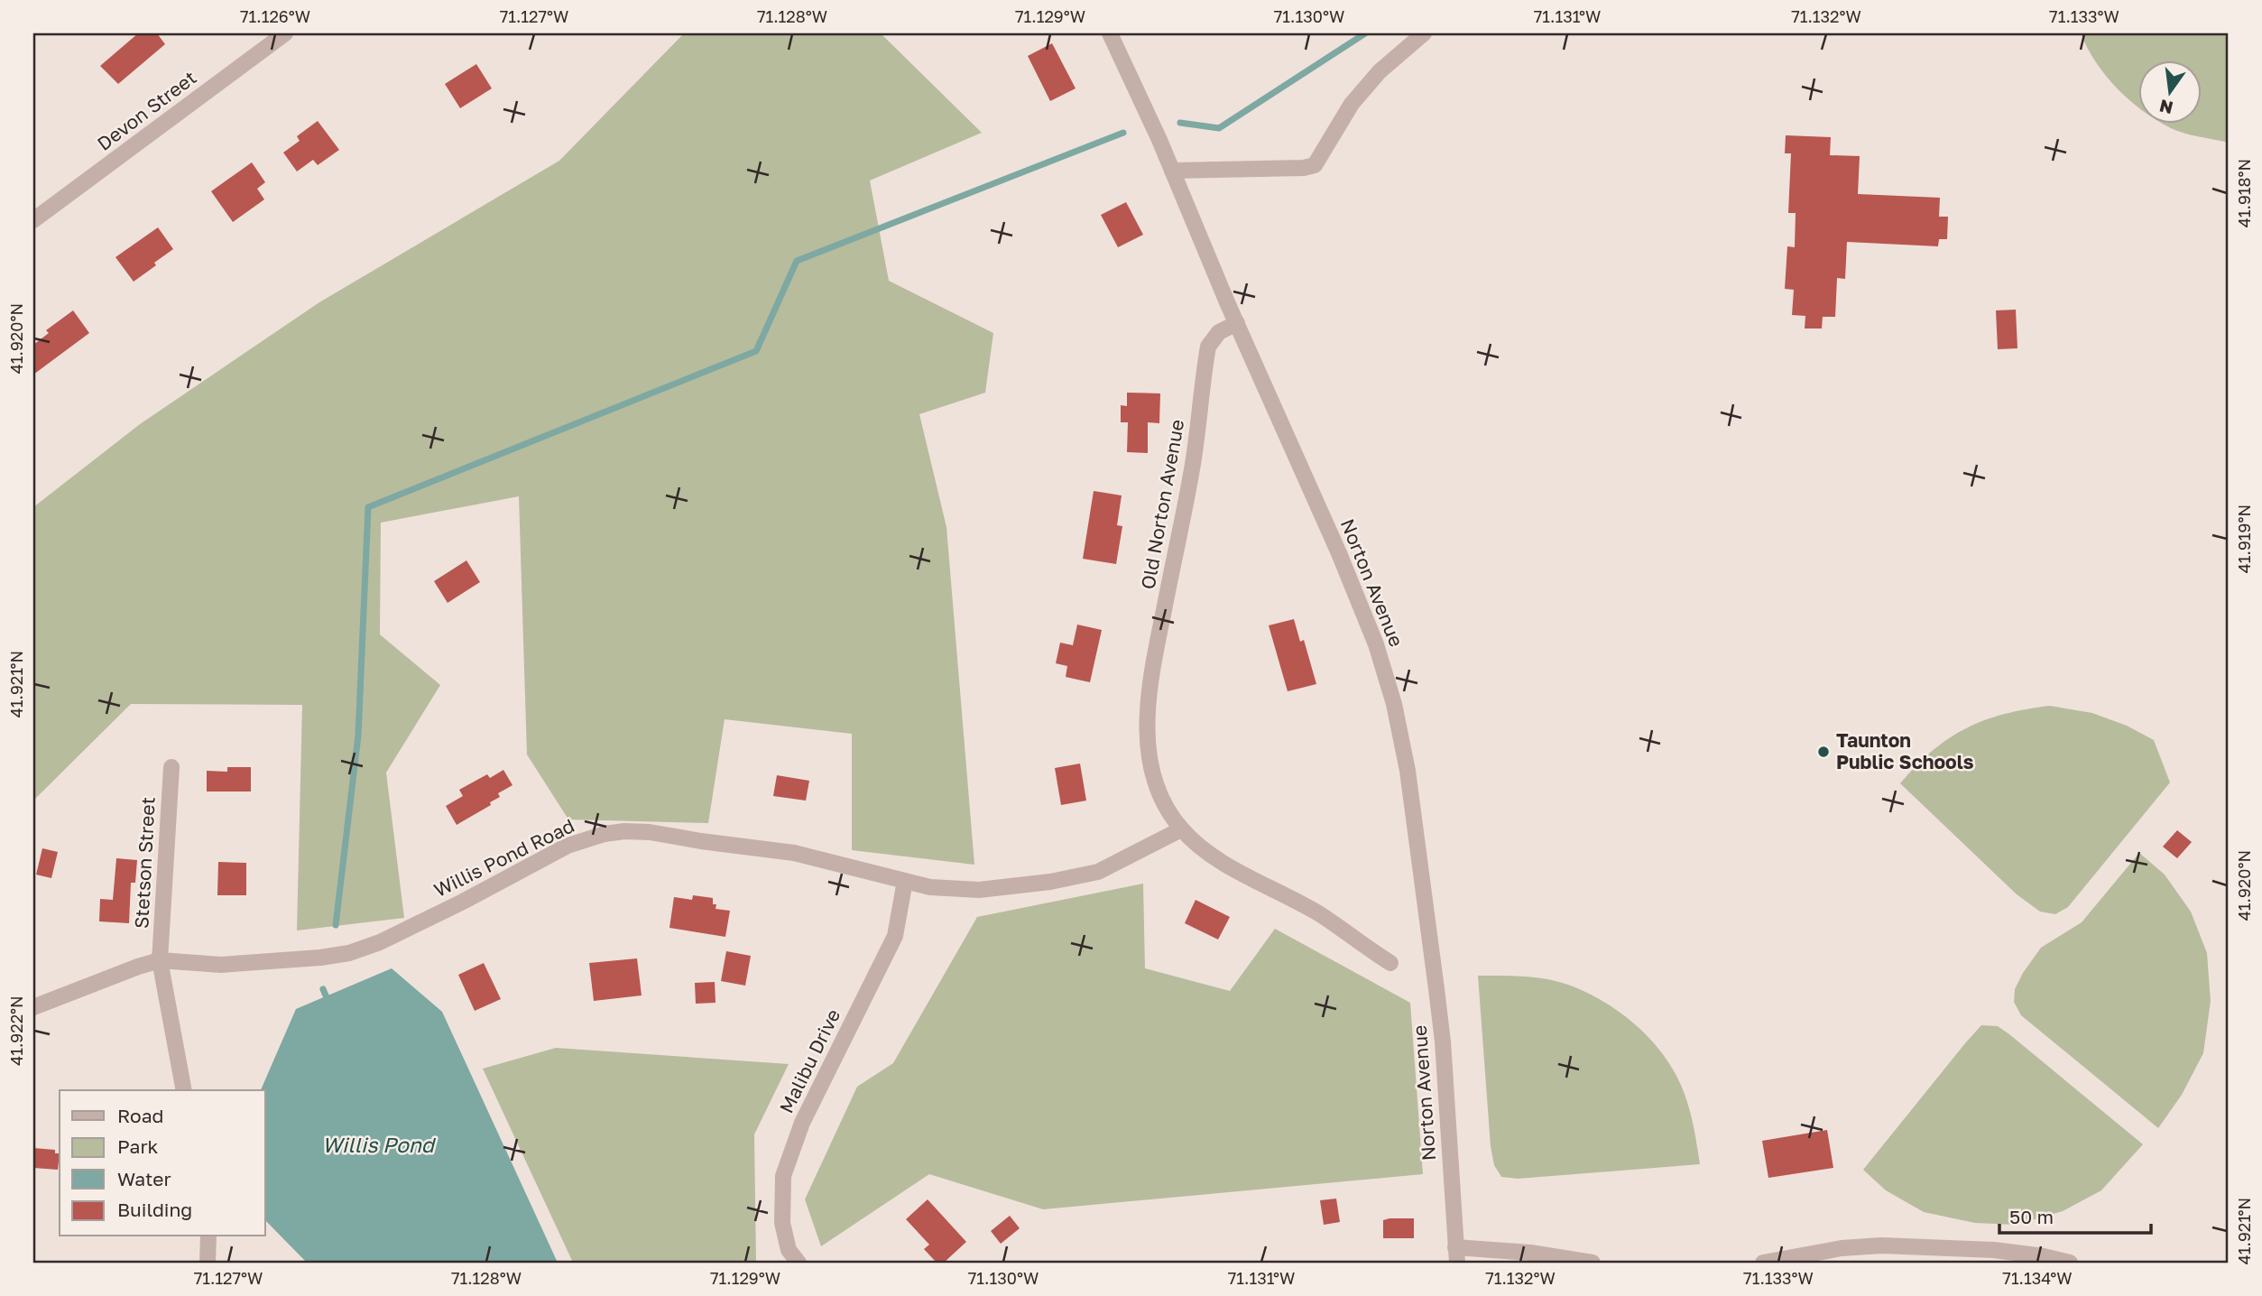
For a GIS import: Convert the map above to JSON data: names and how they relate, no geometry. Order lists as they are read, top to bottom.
{
  "streets": {
    "street": [
      "Devon Street",
      "Old Norton Avenue",
      "Norton Avenue",
      "Willis Pond Road",
      "Stetson Street",
      "Malibu Drive"
    ]
  },
  "crossings": [
    ["Old Norton Avenue", "Norton Avenue"],
    ["Old Norton Avenue", "Willis Pond Road"],
    ["Willis Pond Road", "Stetson Street"],
    ["Willis Pond Road", "Malibu Drive"]
  ],
  "water": ["Willis Pond"],
  "places": ["Taunton Public Schools"],
  "legend": [
    "Road",
    "Park",
    "Water",
    "Building"
  ],
  "scale_bar": "50 m",
  "north": "bottom",
  "coordinates": [
    "71.126°W",
    "71.127°W",
    "71.128°W",
    "71.129°W",
    "71.130°W",
    "71.131°W",
    "71.132°W",
    "71.133°W",
    "41.918°N",
    "41.920°N",
    "41.919°N",
    "41.921°N",
    "41.922°N",
    "71.134°W"
  ]
}
